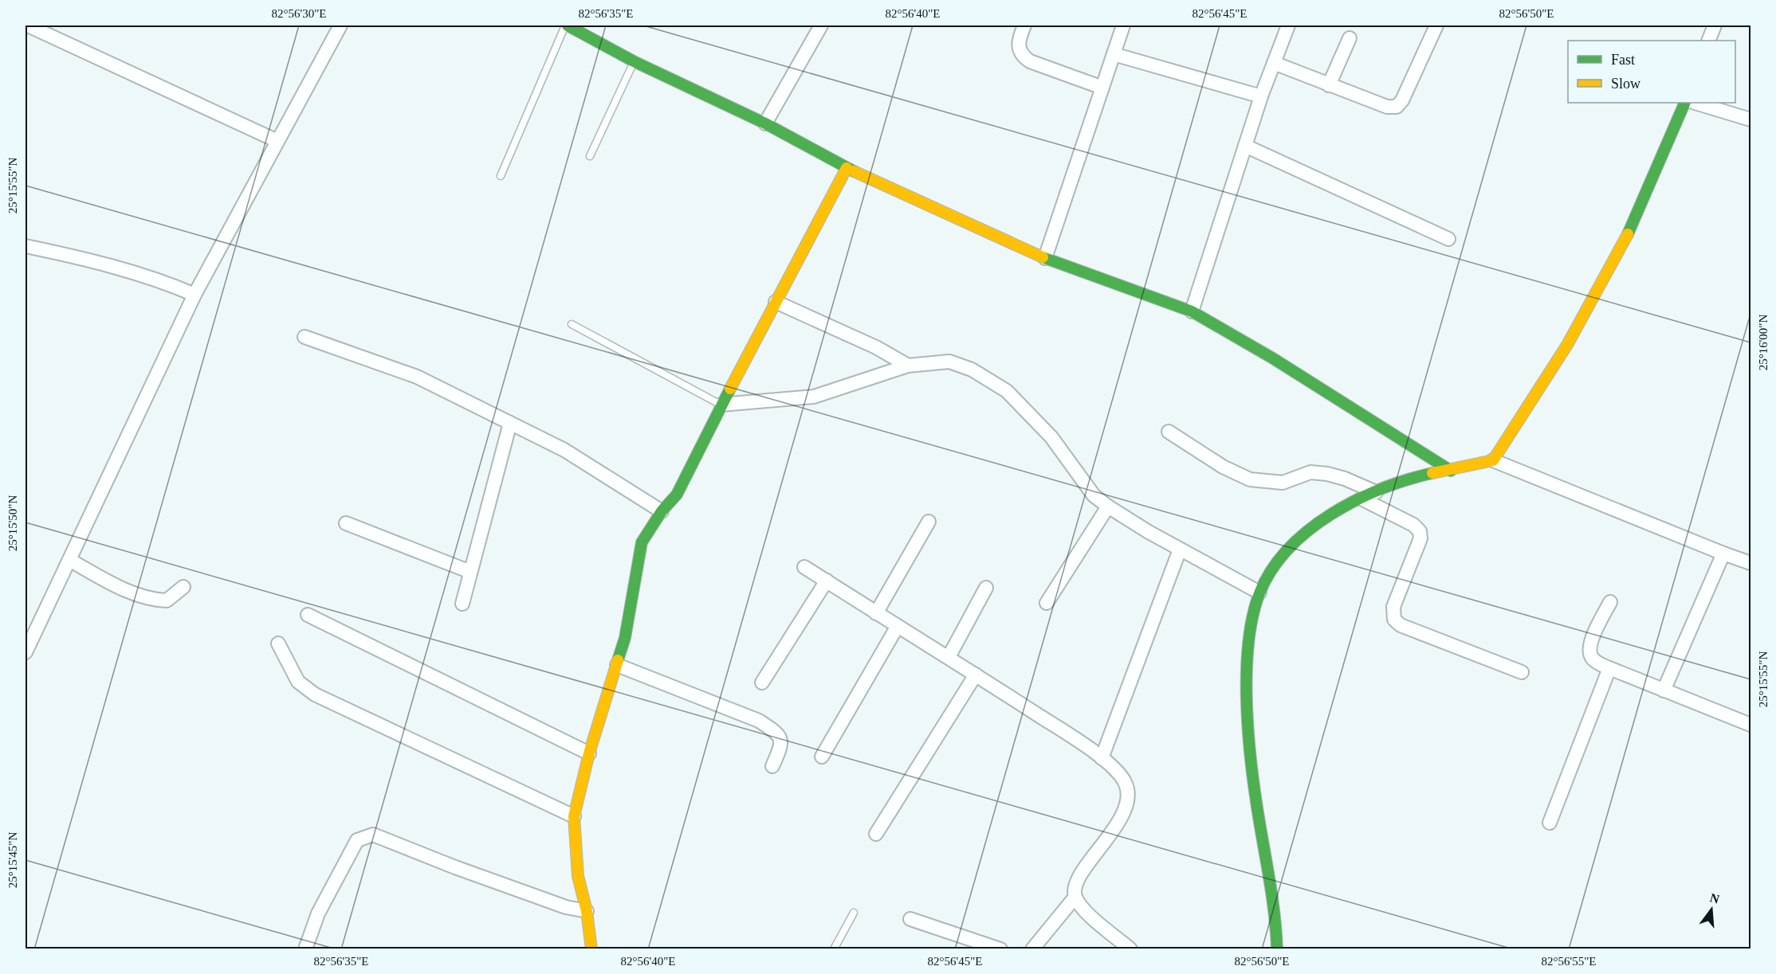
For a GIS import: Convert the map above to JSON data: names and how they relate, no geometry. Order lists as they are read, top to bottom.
{
  "legend": ["Fast", "Slow"],
  "north": "top",
  "coordinates": [
    "82°56'30\"E",
    "82°56'35\"E",
    "82°56'40\"E",
    "82°56'45\"E",
    "82°56'50\"E",
    "25°15'55\"N",
    "25°16'00\"N",
    "25°15'50\"N",
    "25°15'45\"N",
    "82°56'55\"E"
  ]
}
